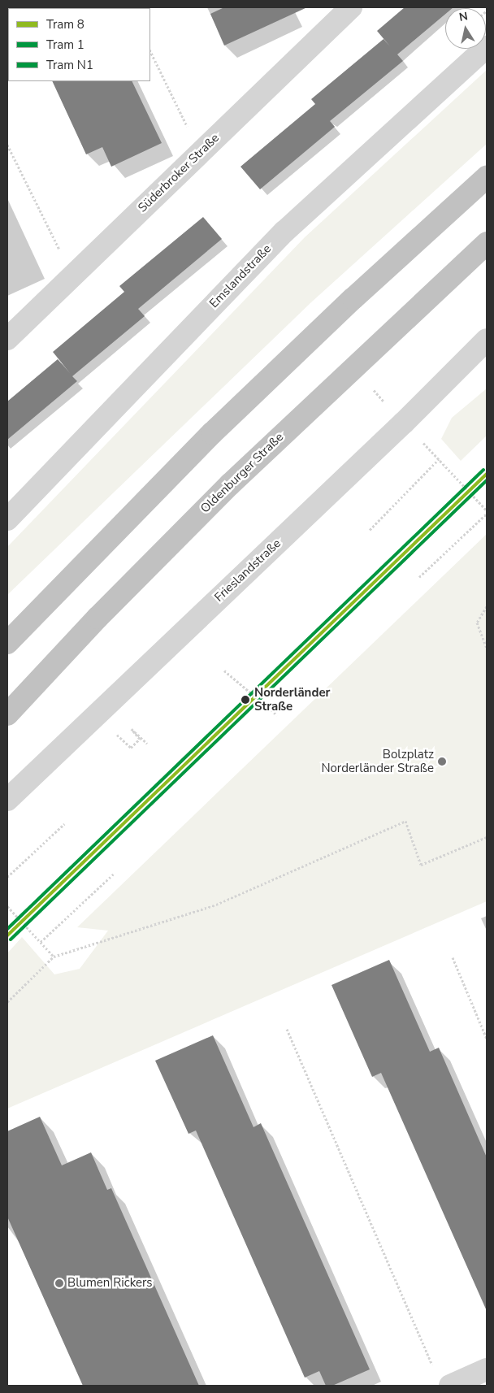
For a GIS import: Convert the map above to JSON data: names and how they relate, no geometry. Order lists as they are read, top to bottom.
{
  "streets": {
    "highway": ["Oldenburger Straße"],
    "street": ["Süderbroker Straße", "Emslandstraße", "Frieslandstraße"]
  },
  "places": ["Norderländer Straße", "Bolzplatz Norderländer Straße", "Blumen Rickers"],
  "lines": ["tram line N1", "tram line 8", "tram line 1"],
  "legend": ["Tram 8", "Tram 1", "Tram N1"],
  "north": "top"
}
